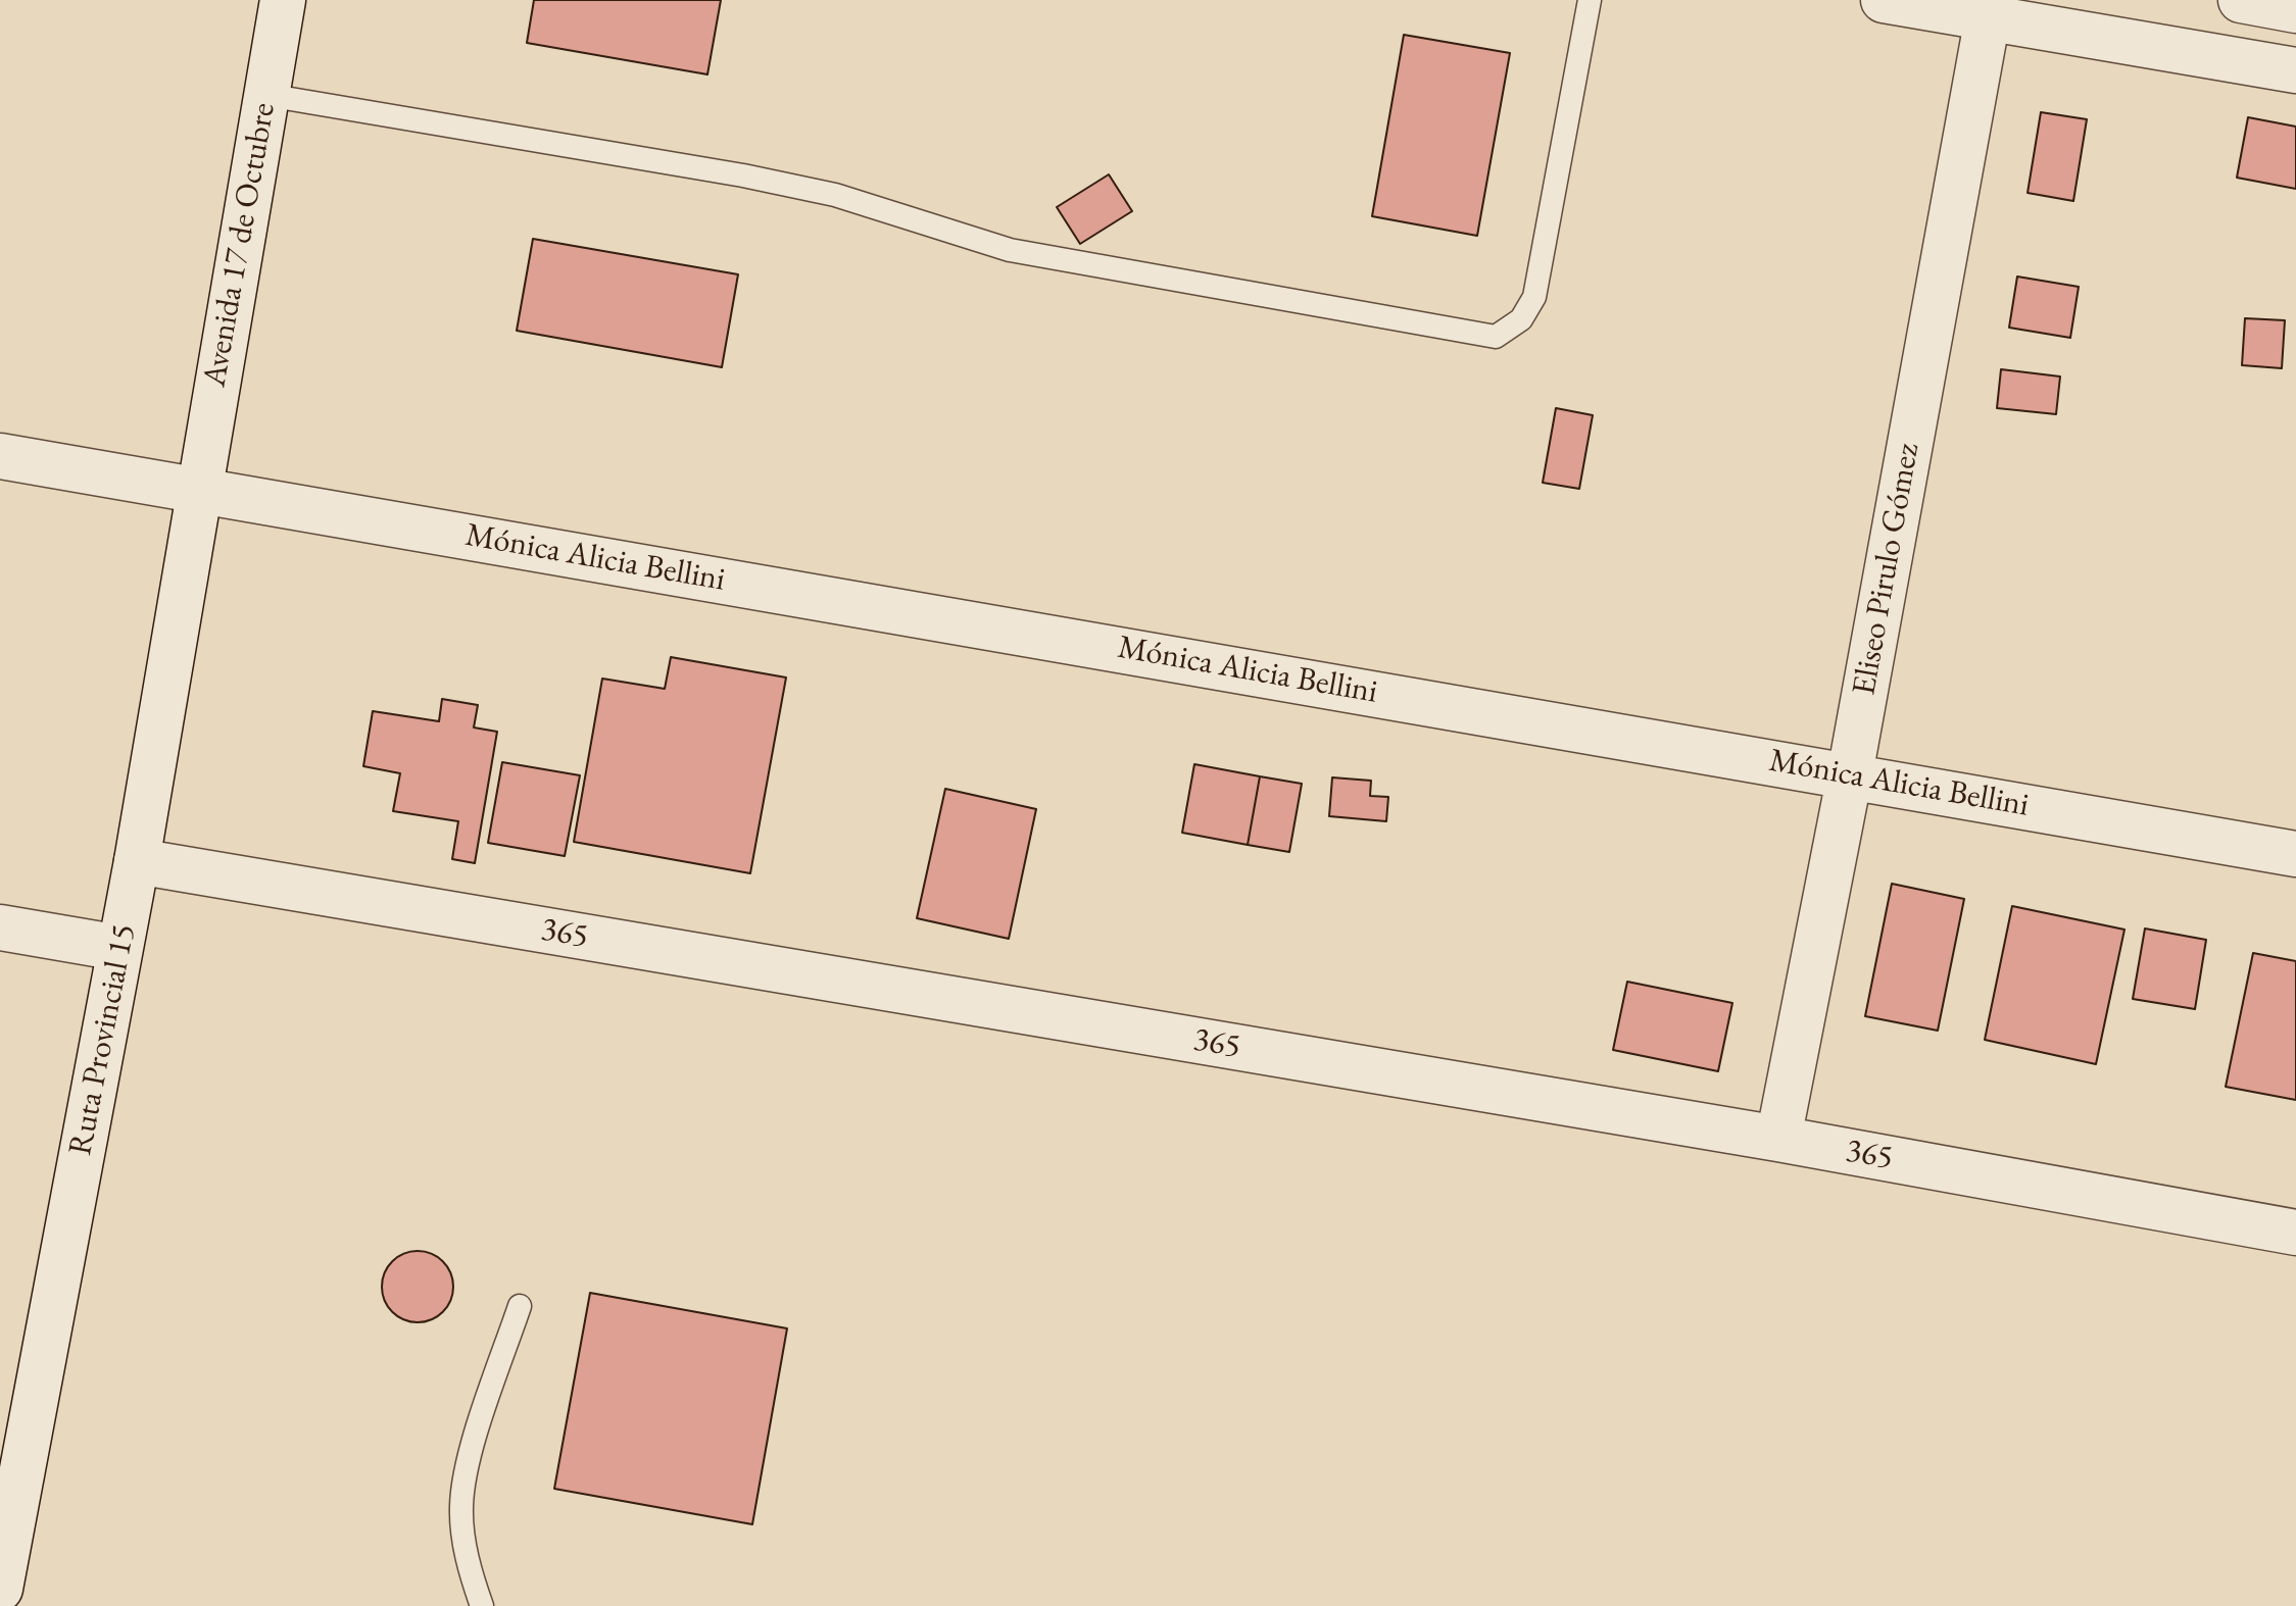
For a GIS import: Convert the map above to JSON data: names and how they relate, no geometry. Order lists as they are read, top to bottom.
{
  "streets": {
    "street": [
      "Avenida 17 de Octubre",
      "Mónica Alicia Bellini",
      "Eliseo Pirulo Gómez",
      "365",
      "Ruta Provincial 15"
    ]
  },
  "crossings": [
    ["Avenida 17 de Octubre", "Mónica Alicia Bellini"],
    ["Avenida 17 de Octubre", "Ruta Provincial 15"],
    ["Mónica Alicia Bellini", "Eliseo Pirulo Gómez"],
    ["Mónica Alicia Bellini", "Ruta Provincial 15"],
    ["Eliseo Pirulo Gómez", "365"],
    ["365", "Ruta Provincial 15"]
  ]
}
